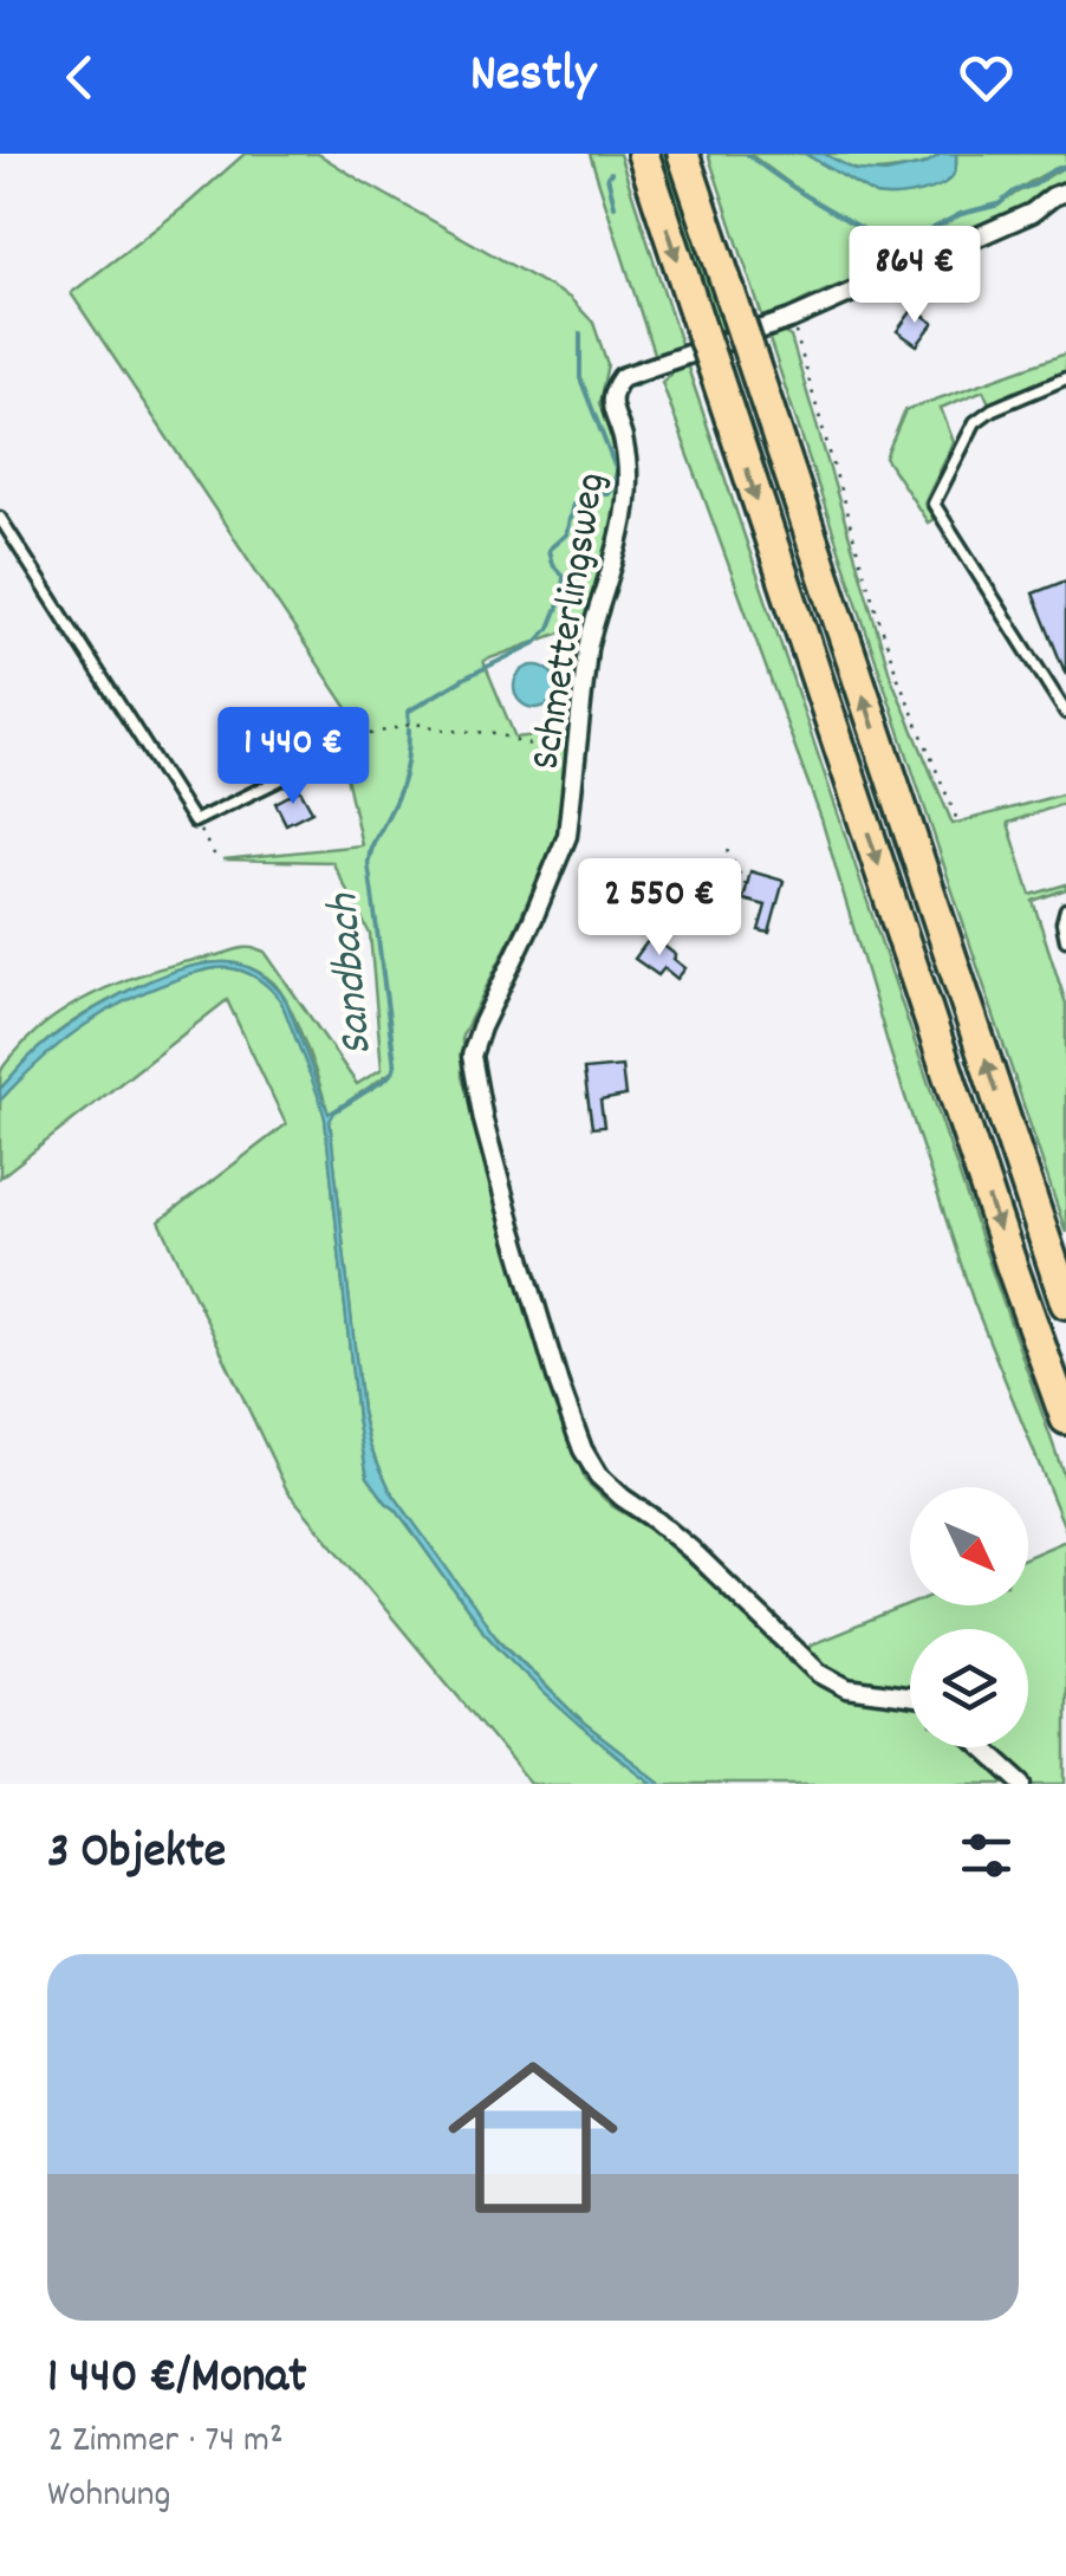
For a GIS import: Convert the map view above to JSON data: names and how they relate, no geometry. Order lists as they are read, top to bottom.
{
  "streets": {
    "street": ["Schmetterlingsweg"]
  },
  "water": ["Sandbach"],
  "north": "bottom right",
  "page": {
    "header": "Nestly",
    "price": ["864 €", "1 440 €", "2 550 €"],
    "heading": "3 Objekte",
    "list": [
      {
        "name": "1 440 €/Monat",
        "note": "2 Zimmer · 74 m² · Wohnung"
      }
    ]
  }
}
